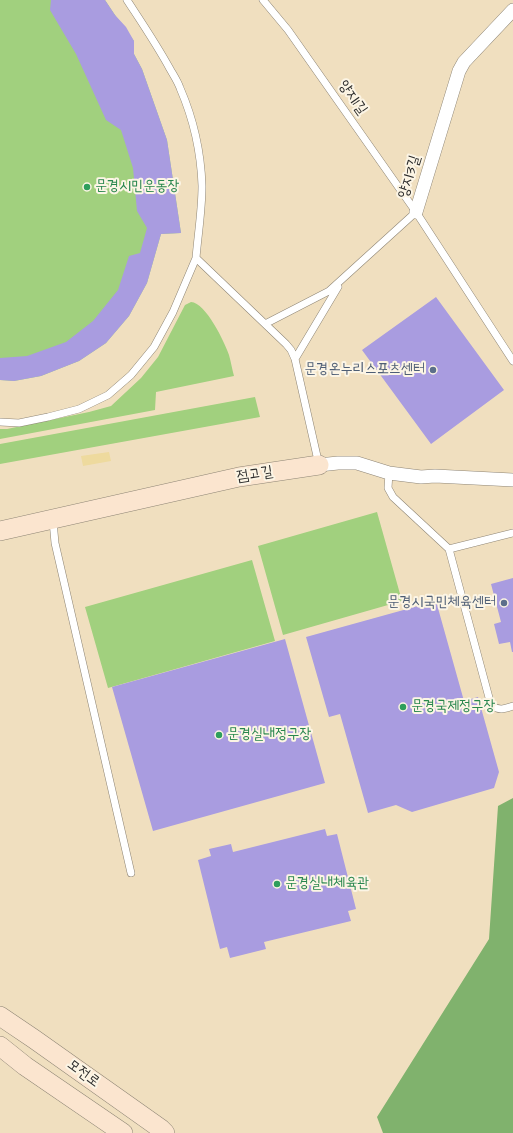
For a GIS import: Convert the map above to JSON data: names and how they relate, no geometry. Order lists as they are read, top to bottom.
{
  "streets": {
    "main road": ["점고길", "모전로"],
    "street": ["양지3길"],
    "lane": ["양지1길"]
  },
  "crossings": [
    ["양지1길", "양지3길"]
  ],
  "places": [
    "문경시민운동장",
    "문경온누리스포츠센터",
    "문경시국민체육센터",
    "문경국제정구장",
    "문경실내정구장",
    "문경실내체육관"
  ]
}
